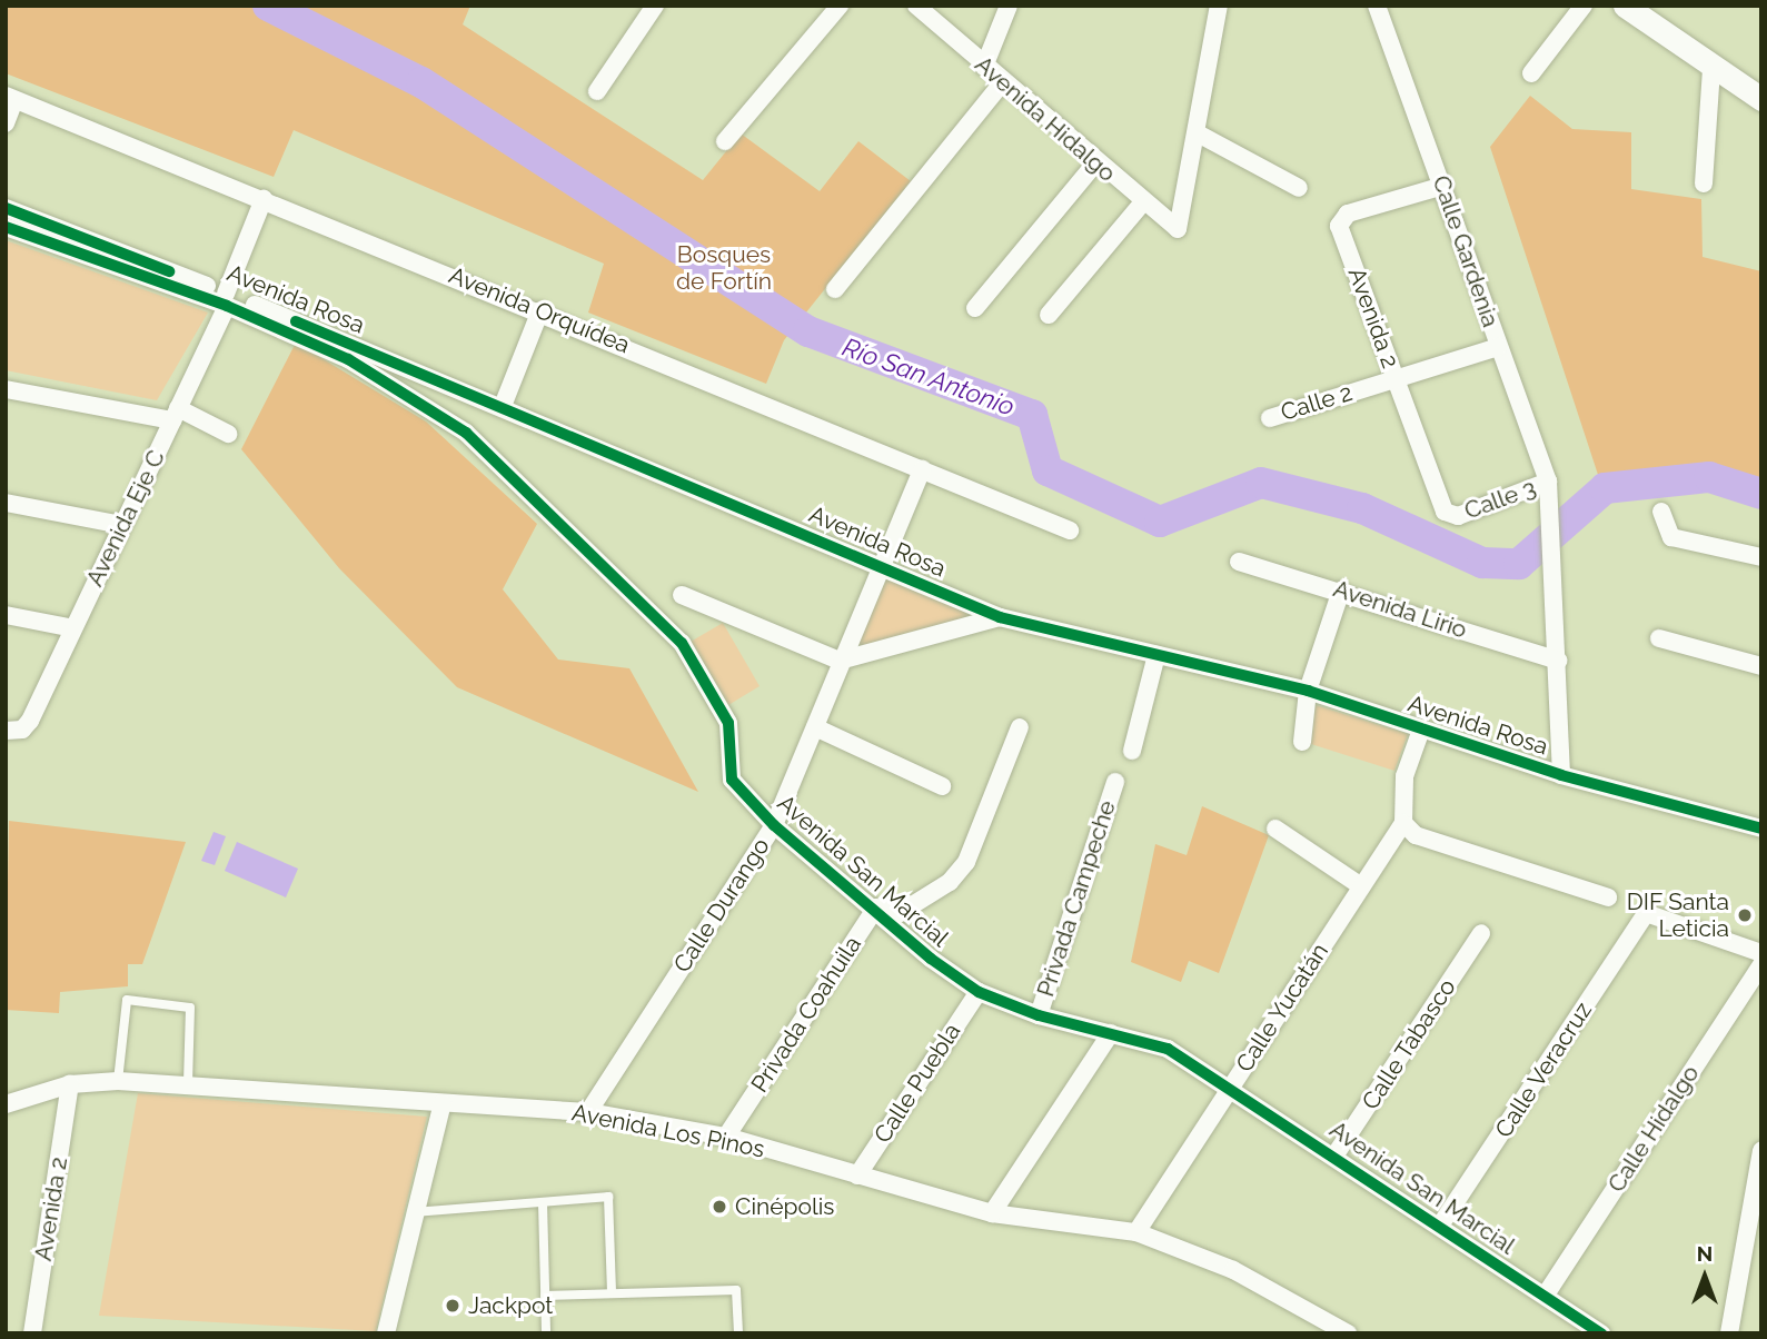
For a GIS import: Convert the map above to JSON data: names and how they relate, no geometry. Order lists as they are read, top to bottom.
{
  "streets": {
    "street": [
      "Avenida Hidalgo",
      "Calle Gardenia",
      "Avenida Rosa",
      "Avenida Orquídea",
      "Avenida 2",
      "Calle 2",
      "Calle 3",
      "Avenida Eje C",
      "Avenida Lirio",
      "Avenida San Marcial",
      "Privada Campeche",
      "Calle Durango",
      "Calle Yucatán",
      "Privada Coahuila",
      "Calle Tabasco",
      "Calle Veracruz",
      "Calle Puebla",
      "Calle Hidalgo",
      "Avenida Los Pinos"
    ]
  },
  "crossings": [
    ["Calle Gardenia", "Avenida 2"],
    ["Calle Gardenia", "Calle 2"],
    ["Calle Gardenia", "Calle 3"],
    ["Calle Gardenia", "Avenida Lirio"],
    ["Avenida Rosa", "Avenida Eje C"],
    ["Avenida Rosa", "Avenida San Marcial"],
    ["Avenida Rosa", "Calle Durango"],
    ["Avenida Orquídea", "Avenida Eje C"],
    ["Avenida Orquídea", "Calle Durango"],
    ["Avenida 2", "Calle 2"],
    ["Avenida 2", "Calle 3"],
    ["Avenida 2", "Avenida Los Pinos"],
    ["Avenida Eje C", "Avenida San Marcial"],
    ["Avenida San Marcial", "Privada Campeche"],
    ["Avenida San Marcial", "Calle Durango"],
    ["Avenida San Marcial", "Calle Yucatán"],
    ["Avenida San Marcial", "Privada Coahuila"],
    ["Avenida San Marcial", "Calle Tabasco"],
    ["Avenida San Marcial", "Calle Veracruz"],
    ["Avenida San Marcial", "Calle Puebla"],
    ["Avenida San Marcial", "Calle Hidalgo"],
    ["Calle Durango", "Avenida Los Pinos"],
    ["Calle Yucatán", "Avenida Los Pinos"],
    ["Privada Coahuila", "Avenida Los Pinos"],
    ["Calle Puebla", "Avenida Los Pinos"]
  ],
  "water": ["Río San Antonio"],
  "parks": ["Bosques de Fortín"],
  "places": ["DIF Santa Leticia", "Cinépolis", "Jackpot"],
  "north": "top"
}
